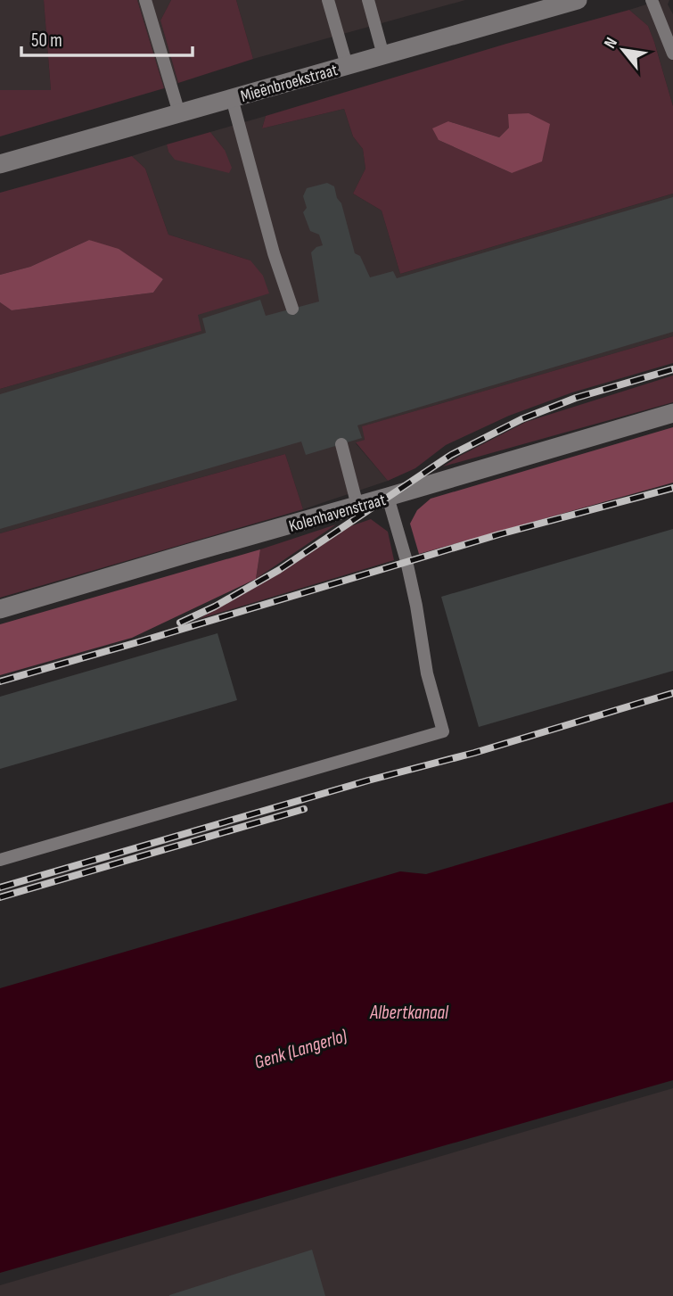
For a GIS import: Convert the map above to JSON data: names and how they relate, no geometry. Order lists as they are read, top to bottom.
{
  "streets": {
    "street": ["Mieënbroekstraat", "Kolenhavenstraat"]
  },
  "water": ["Albertkanaal", "Genk (Langerlo)"],
  "scale_bar": "50 m",
  "north": "top left"
}
